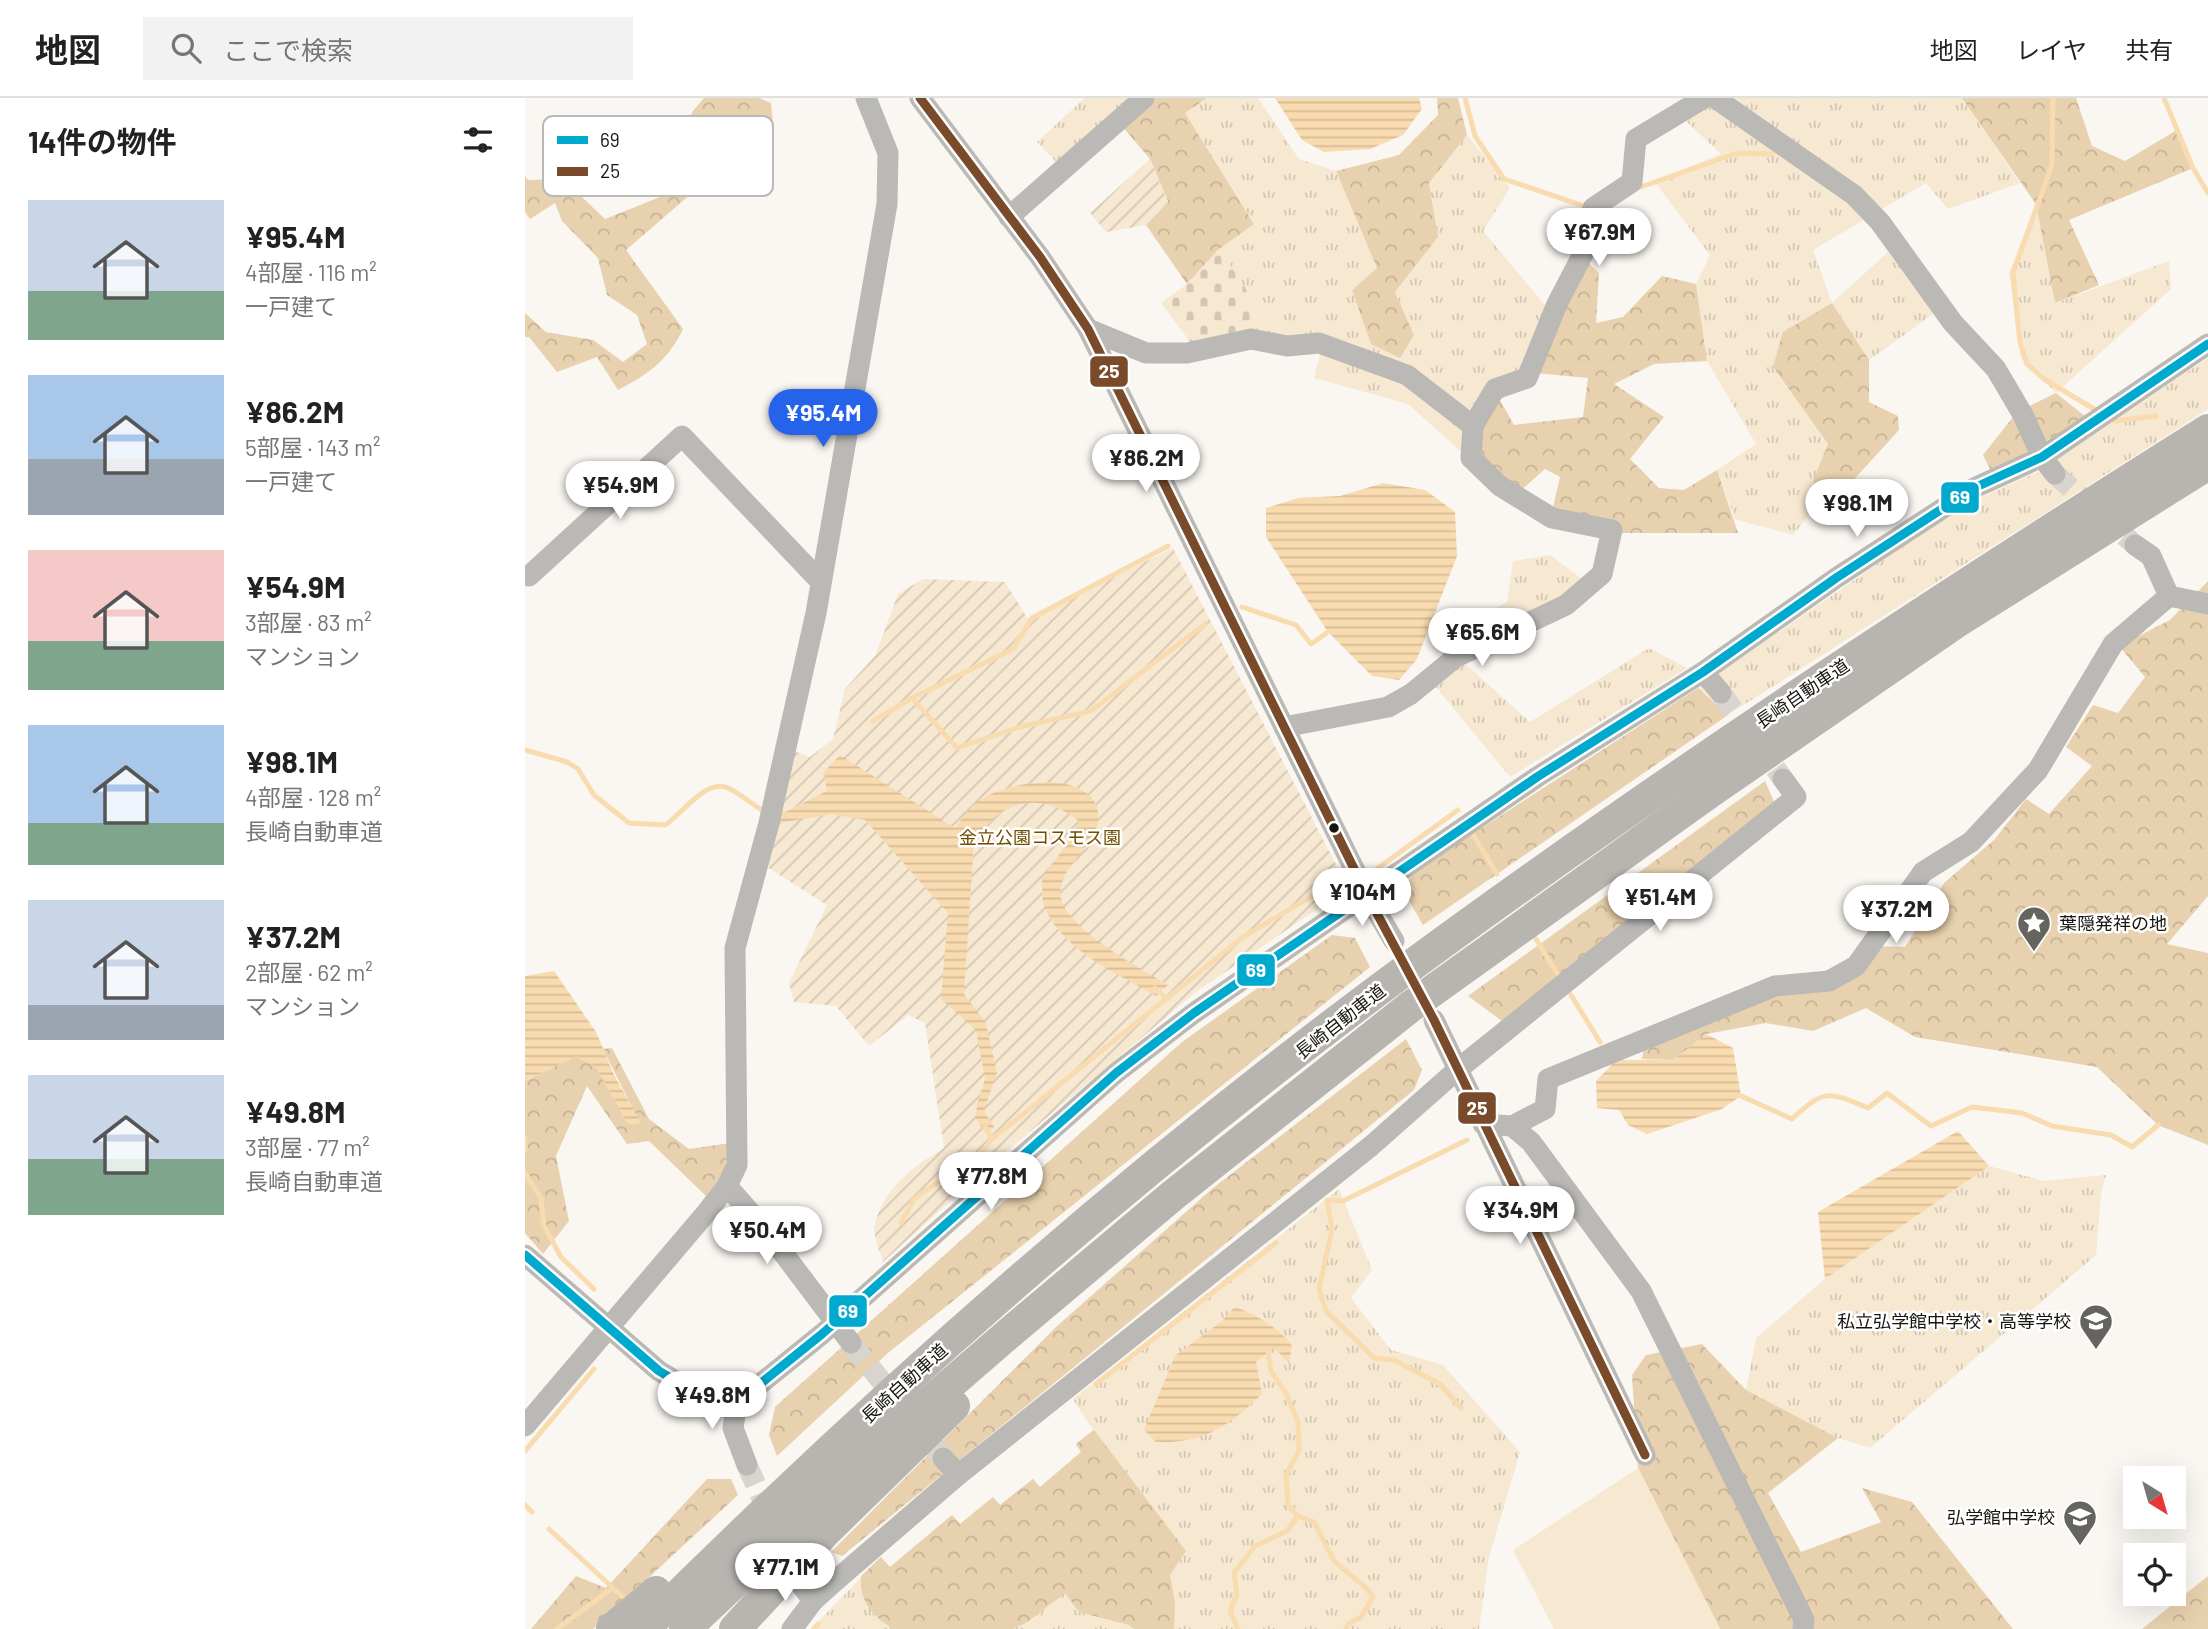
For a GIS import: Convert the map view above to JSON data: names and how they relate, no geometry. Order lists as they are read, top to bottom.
{
  "streets": {
    "highway": ["長崎自動車道"]
  },
  "parks": ["金立公園コスモス園"],
  "places": {
    "place": ["葉隠発祥の地"],
    "school or university": ["私立弘学館中学校・高等学校", "弘学館中学校"]
  },
  "lines": ["transit line 25", "transit line 69"],
  "legend": ["69", "25"],
  "north": "bottom right",
  "page": {
    "header": "地図",
    "search": "ここで検索",
    "nav": ["地図", "レイヤ", "共有"],
    "heading": "14件の物件",
    "list": [
      {
        "name": "¥95.4M",
        "note": "4部屋 · 116 m² · 一戸建て"
      },
      {
        "name": "¥86.2M",
        "note": "5部屋 · 143 m² · 一戸建て"
      },
      {
        "name": "¥54.9M",
        "note": "3部屋 · 83 m² · マンション"
      },
      {
        "name": "¥98.1M",
        "note": "4部屋 · 128 m² · 長崎自動車道"
      },
      {
        "name": "¥37.2M",
        "note": "2部屋 · 62 m² · マンション"
      },
      {
        "name": "¥49.8M",
        "note": "3部屋 · 77 m² · 長崎自動車道"
      }
    ],
    "price": [
      "¥67.9M",
      "¥95.4M",
      "¥86.2M",
      "¥54.9M",
      "¥98.1M",
      "¥65.6M",
      "¥104M",
      "¥51.4M",
      "¥37.2M",
      "¥77.8M",
      "¥34.9M",
      "¥50.4M",
      "¥49.8M",
      "¥77.1M"
    ]
  }
}
